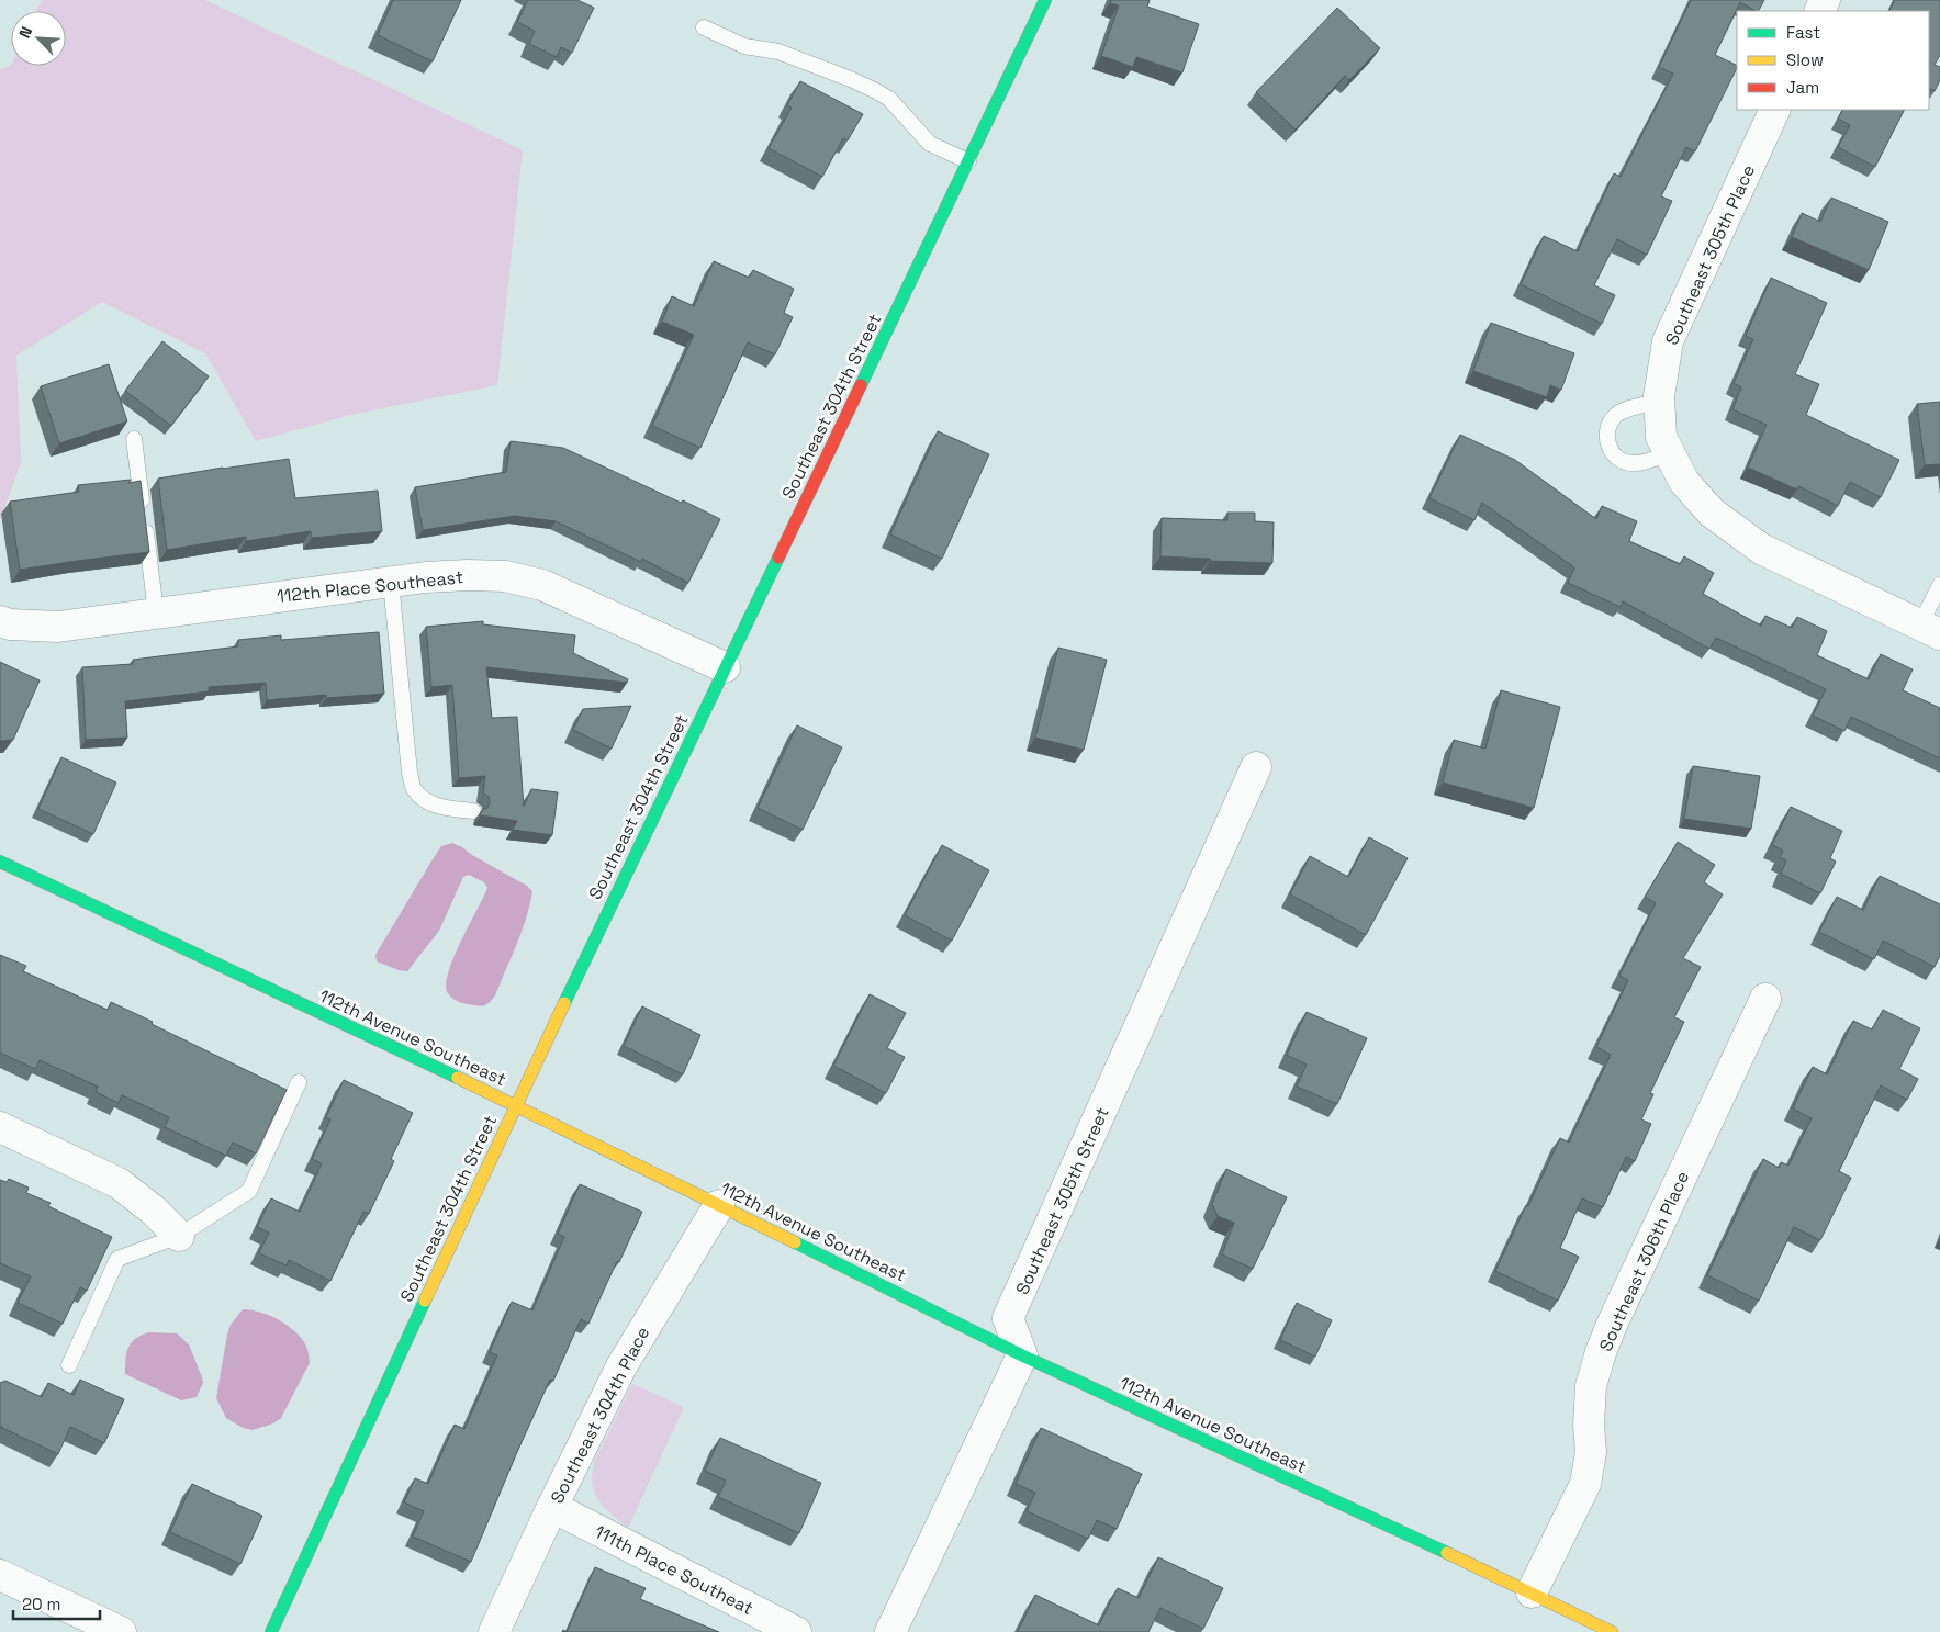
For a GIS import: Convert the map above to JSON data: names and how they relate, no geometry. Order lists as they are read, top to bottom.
{
  "streets": {
    "street": [
      "Southeast 305th Place",
      "Southeast 304th Street",
      "112th Place Southeast",
      "112th Avenue Southeast",
      "Southeast 305th Street",
      "Southeast 306th Place",
      "Southeast 304th Place",
      "111th Place Southeat"
    ]
  },
  "crossings": [
    ["Southeast 304th Street", "112th Place Southeast"],
    ["Southeast 304th Street", "112th Avenue Southeast"],
    ["112th Avenue Southeast", "Southeast 305th Street"],
    ["112th Avenue Southeast", "Southeast 306th Place"],
    ["112th Avenue Southeast", "Southeast 304th Place"],
    ["Southeast 304th Place", "111th Place Southeat"]
  ],
  "legend": ["Fast", "Slow", "Jam"],
  "scale_bar": "20 m",
  "north": "top left"
}
